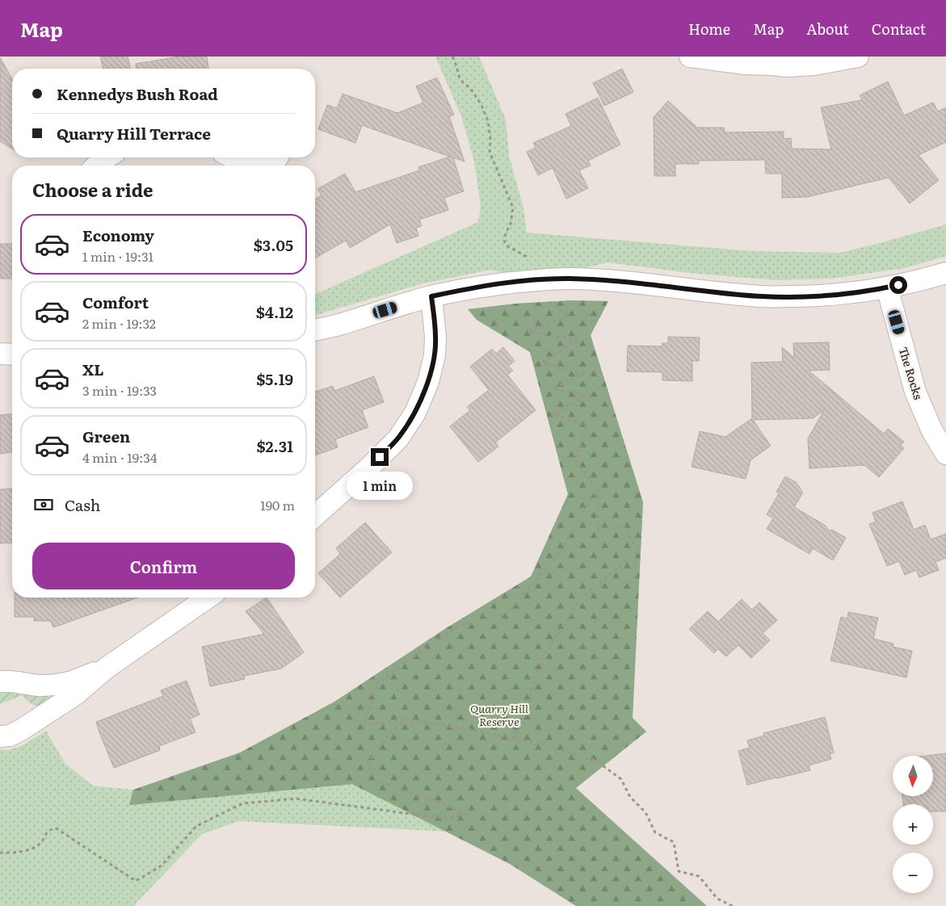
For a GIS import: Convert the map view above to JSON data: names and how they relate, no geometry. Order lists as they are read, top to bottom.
{
  "streets": {
    "street": ["The Rocks"]
  },
  "parks": ["Quarry Hill Reserve"],
  "north": "bottom",
  "page": {
    "header": "Map",
    "nav": [
      "Home",
      "Map",
      "About",
      "Contact"
    ],
    "banner": ["Kennedys Bush Road", "Quarry Hill Terrace"],
    "heading": "Choose a ride",
    "list": [
      {
        "name": "Economy",
        "note": "1 min · 19:31",
        "value": "$3.05"
      },
      {
        "name": "Comfort",
        "note": "2 min · 19:32",
        "value": "$4.12"
      },
      {
        "name": "XL",
        "note": "3 min · 19:33",
        "value": "$5.19"
      },
      {
        "name": "Green",
        "note": "4 min · 19:34",
        "value": "$2.31"
      }
    ],
    "bubble": "1 min",
    "pay": ["Cash", "190 m"],
    "buttons": "Confirm",
    "map_buttons": ["+", "−"]
  }
}
